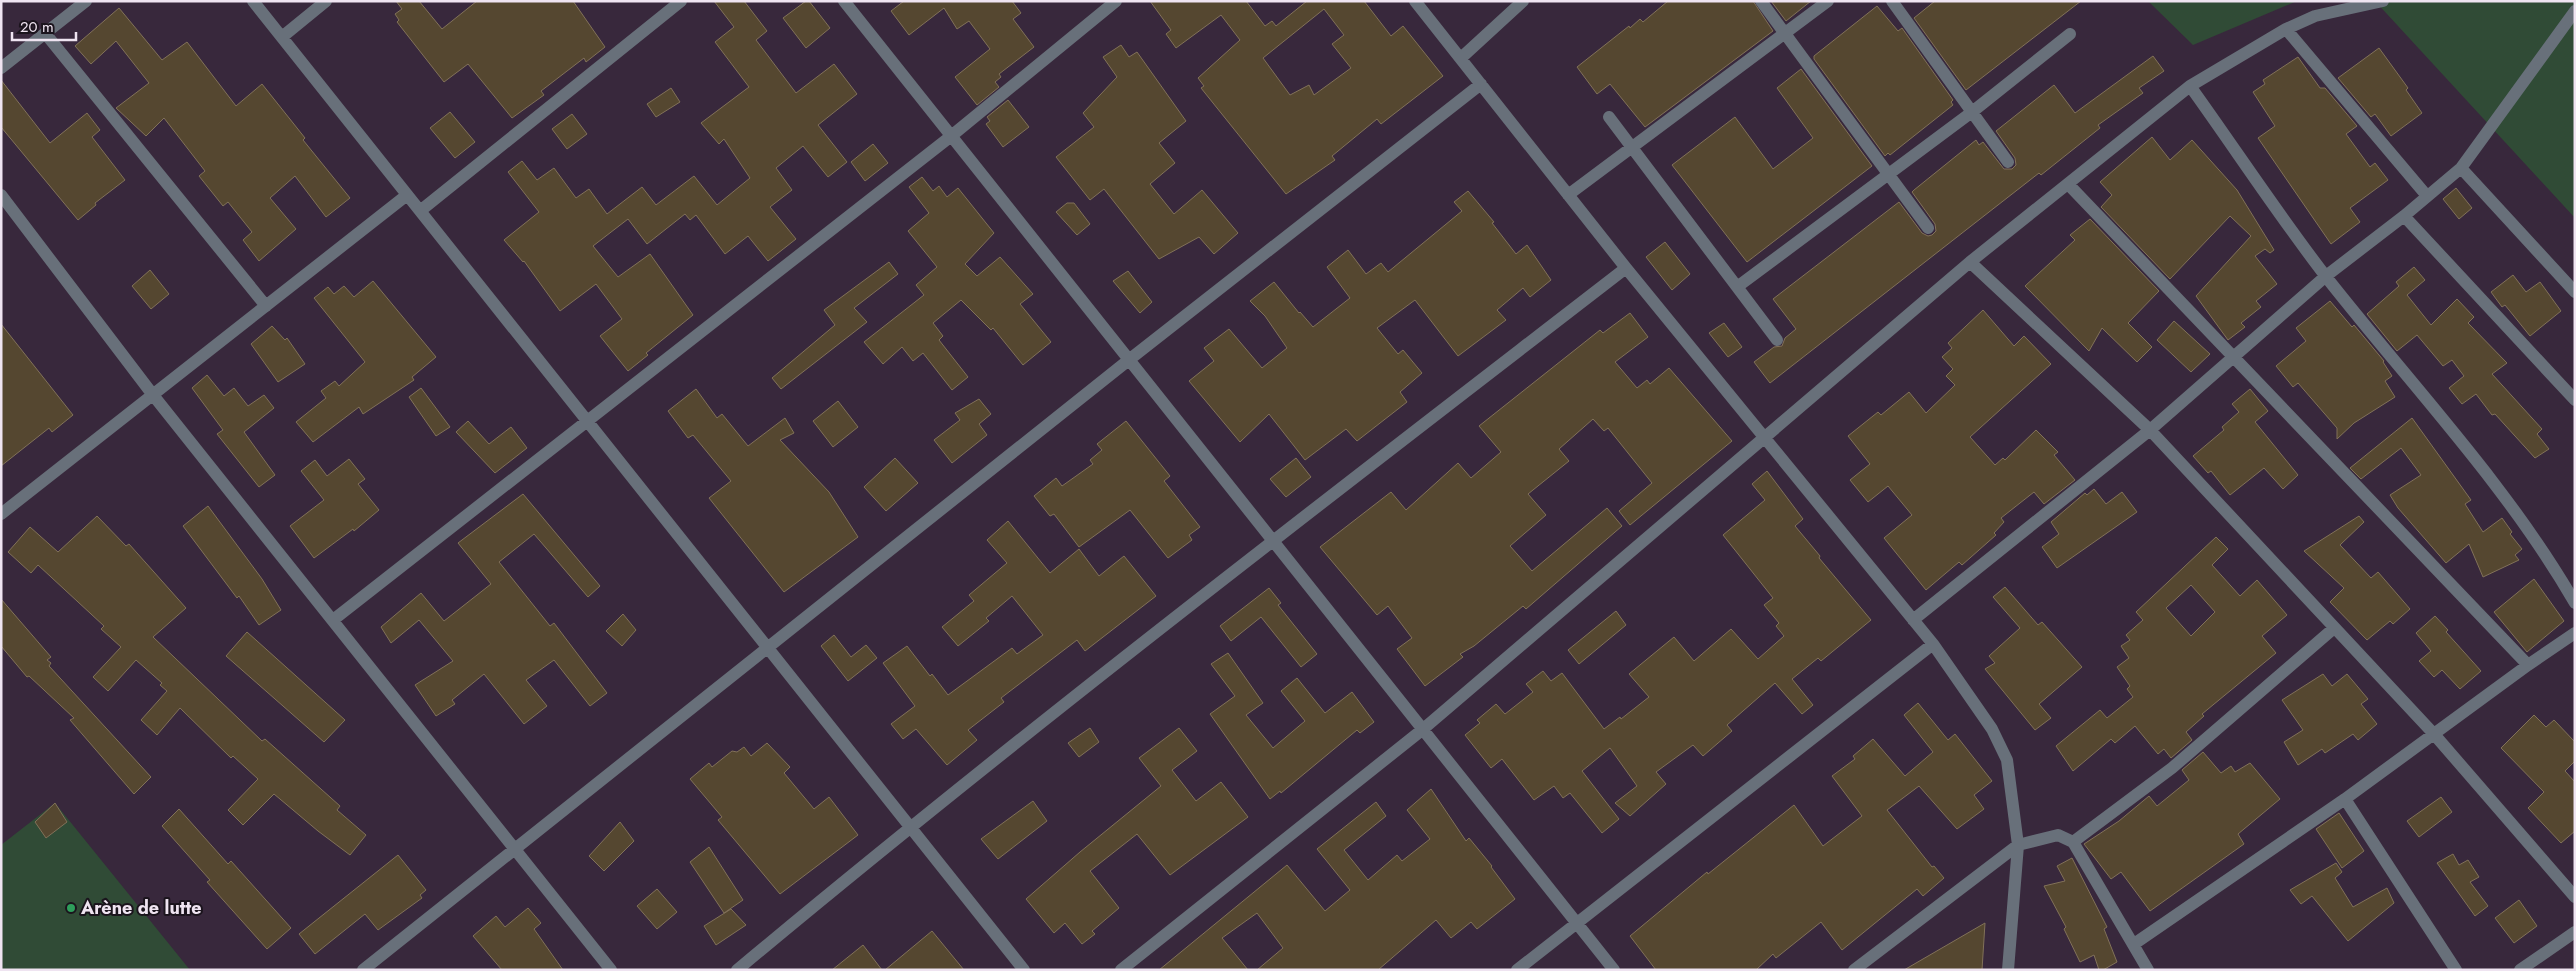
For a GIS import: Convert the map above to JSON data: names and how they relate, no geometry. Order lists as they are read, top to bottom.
{
  "places": ["Arène de lutte"],
  "scale_bar": "20 m"
}
